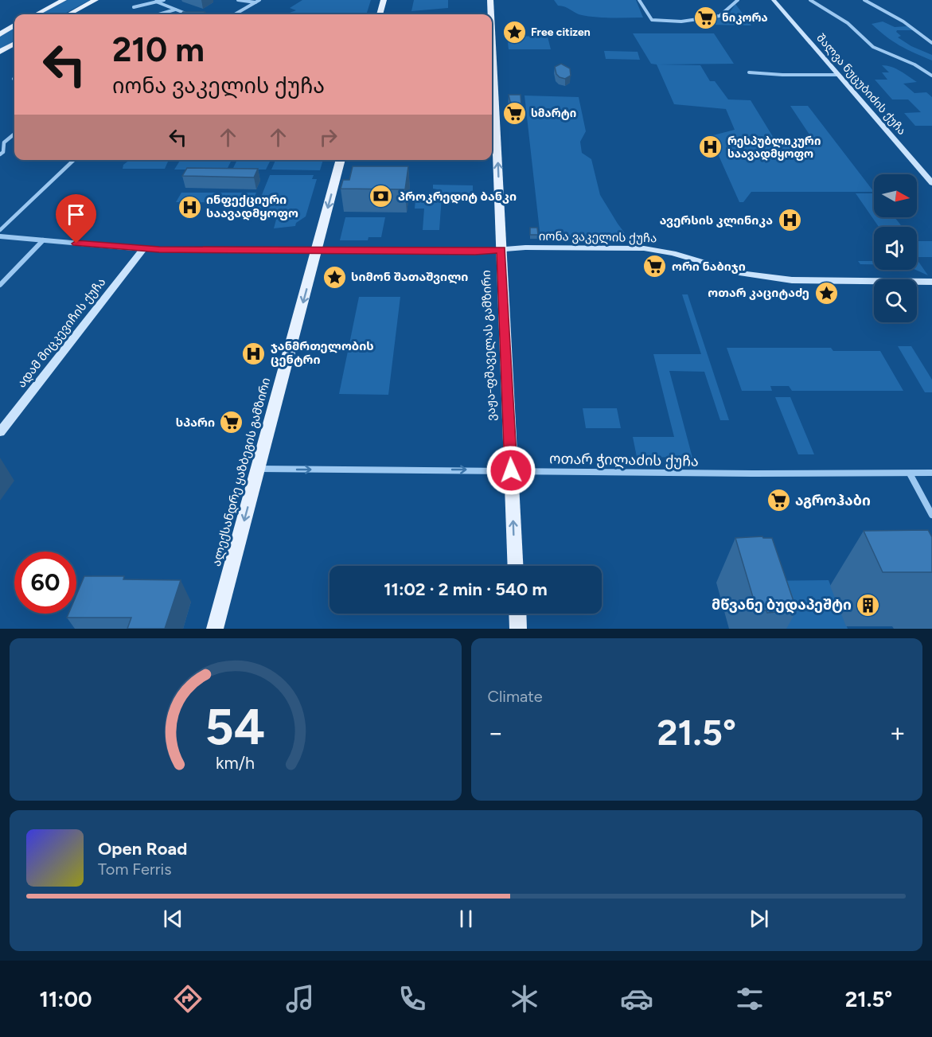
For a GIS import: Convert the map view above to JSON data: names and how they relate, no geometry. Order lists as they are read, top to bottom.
{
  "streets": {
    "main road": [
      "შალვა ნუცუბიძის ქუჩა",
      "იონა ვაკელის ქუჩა",
      "ადამ მიცკევიჩის ქუჩა",
      "ვაჟა-ფშაველას გამზირი",
      "ალექსანდრე ყაზბეგის გამზირი"
    ],
    "street": ["ოთარ ჭილაძის ქუჩა"]
  },
  "crossings": [
    ["იონა ვაკელის ქუჩა", "ადამ მიცკევიჩის ქუჩა"],
    ["იონა ვაკელის ქუჩა", "ვაჟა-ფშაველას გამზირი"],
    ["იონა ვაკელის ქუჩა", "ალექსანდრე ყაზბეგის გამზირი"],
    ["ვაჟა-ფშაველას გამზირი", "ოთარ ჭილაძის ქუჩა"],
    ["ოთარ ჭილაძის ქუჩა", "ალექსანდრე ყაზბეგის გამზირი"]
  ],
  "one_way": ["ვაჟა-ფშაველას გამზირი", "ოთარ ჭილაძის ქუჩა", "ალექსანდრე ყაზბეგის გამზირი"],
  "places": {
    "supermarket": [
      "ნიკორა",
      "სმარტი",
      "ორი ნაბიჯი",
      "სპარი",
      "აგროჰაბი"
    ],
    "place": ["Free citizen", "სიმონ შათაშვილი", "ოთარ კაციტაძე"],
    "hospital": [
      "რესპუბლიკური საავადმყოფო",
      "ინფექციური საავადმყოფო",
      "ავერსის კლინიკა",
      "ჯანმრთელობის ცენტრი"
    ],
    "bank": ["პროკრედიტ ბანკი"],
    "building": ["მწვანე ბუდაპეშტი"]
  },
  "north": "right",
  "page": {
    "turn": ["210 m", "იონა ვაკელის ქუჩა"],
    "limit": "60",
    "trip": "11:02 · 2 min · 540 m",
    "tile": "Climate",
    "heat": ["−", "21.5°", "+"],
    "song": ["Open Road", "Tom Ferris"],
    "tabs": ["11:00", "21.5°"],
    "gauge": ["54", "km/h"]
  }
}
